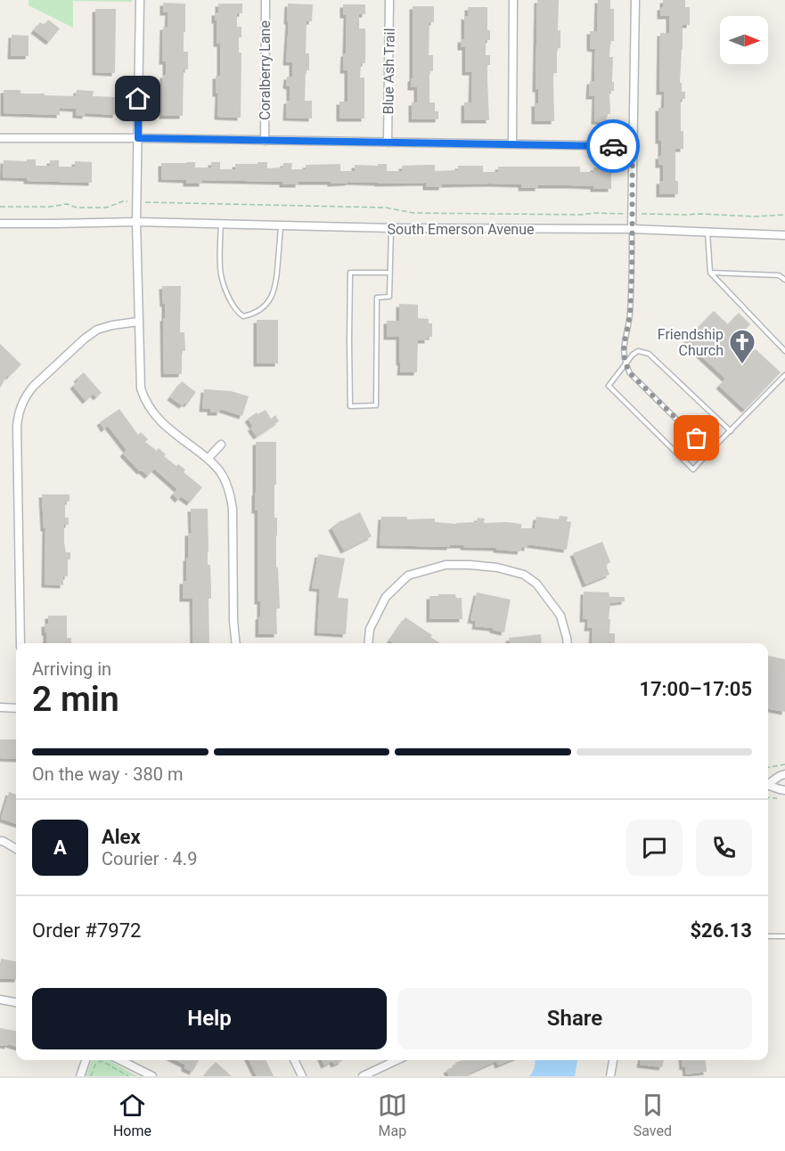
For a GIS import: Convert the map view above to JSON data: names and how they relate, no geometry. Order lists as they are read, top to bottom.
{
  "streets": {
    "street": ["Coralberry Lane", "Blue Ash Trail", "South Emerson Avenue"]
  },
  "places": {
    "church": ["Friendship Church"]
  },
  "north": "right",
  "page": {
    "heading": ["2 min", "Arriving in", "17:00–17:05"],
    "panel": [
      "Alex",
      "Courier · 4.9",
      "Order #7972",
      "$26.13"
    ],
    "bar": "On the way · 380 m",
    "round": "A",
    "buttons": ["Help", "Share"],
    "tabs": ["Home", "Map", "Saved"]
  }
}
